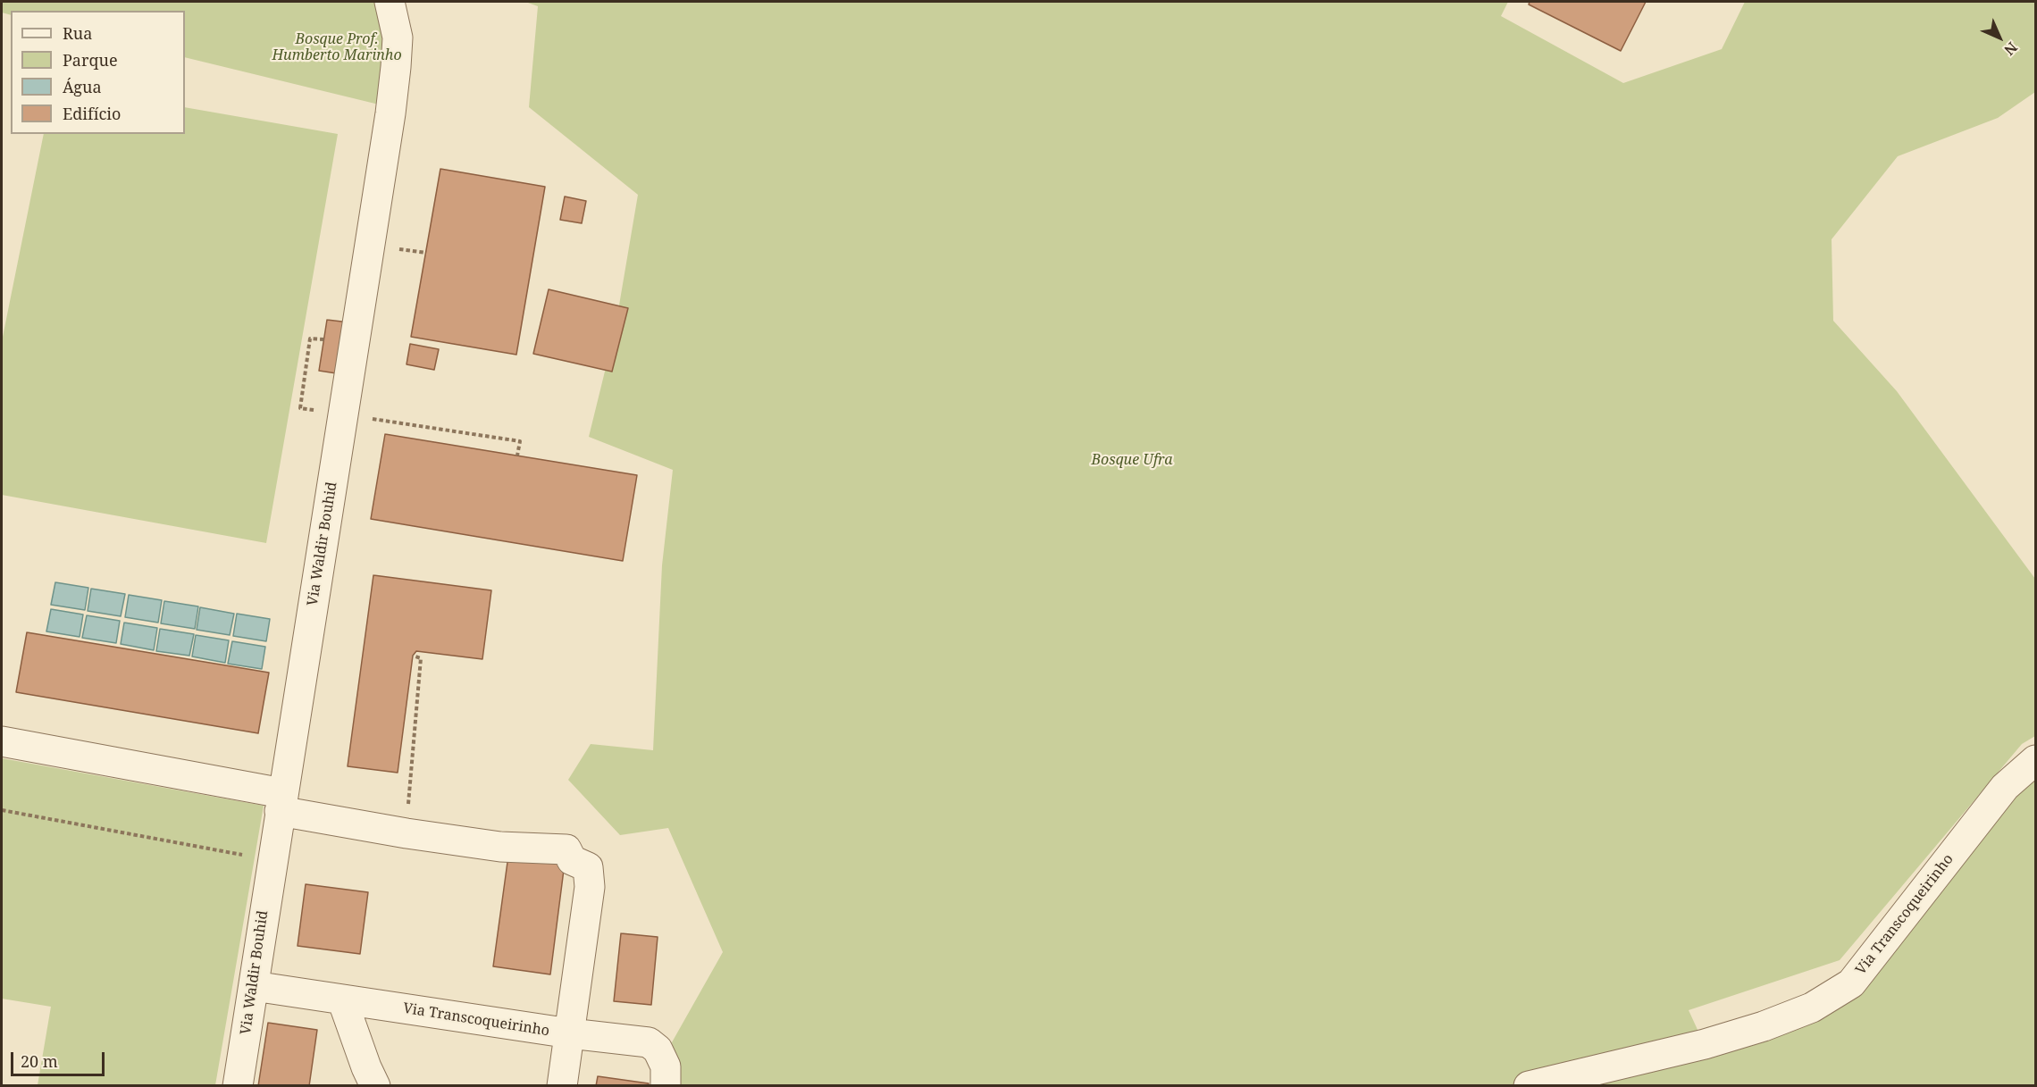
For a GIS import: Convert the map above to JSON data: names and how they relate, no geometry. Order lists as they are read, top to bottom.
{
  "streets": {
    "lane": ["Via Waldir Bouhid", "Via Transcoqueirinho"]
  },
  "crossings": [
    ["Via Waldir Bouhid", "Via Transcoqueirinho"]
  ],
  "parks": ["Bosque Prof. Humberto Marinho", "Bosque Ufra"],
  "legend": [
    "Rua",
    "Parque",
    "Água",
    "Edifício"
  ],
  "scale_bar": "20 m",
  "north": "bottom right"
}
